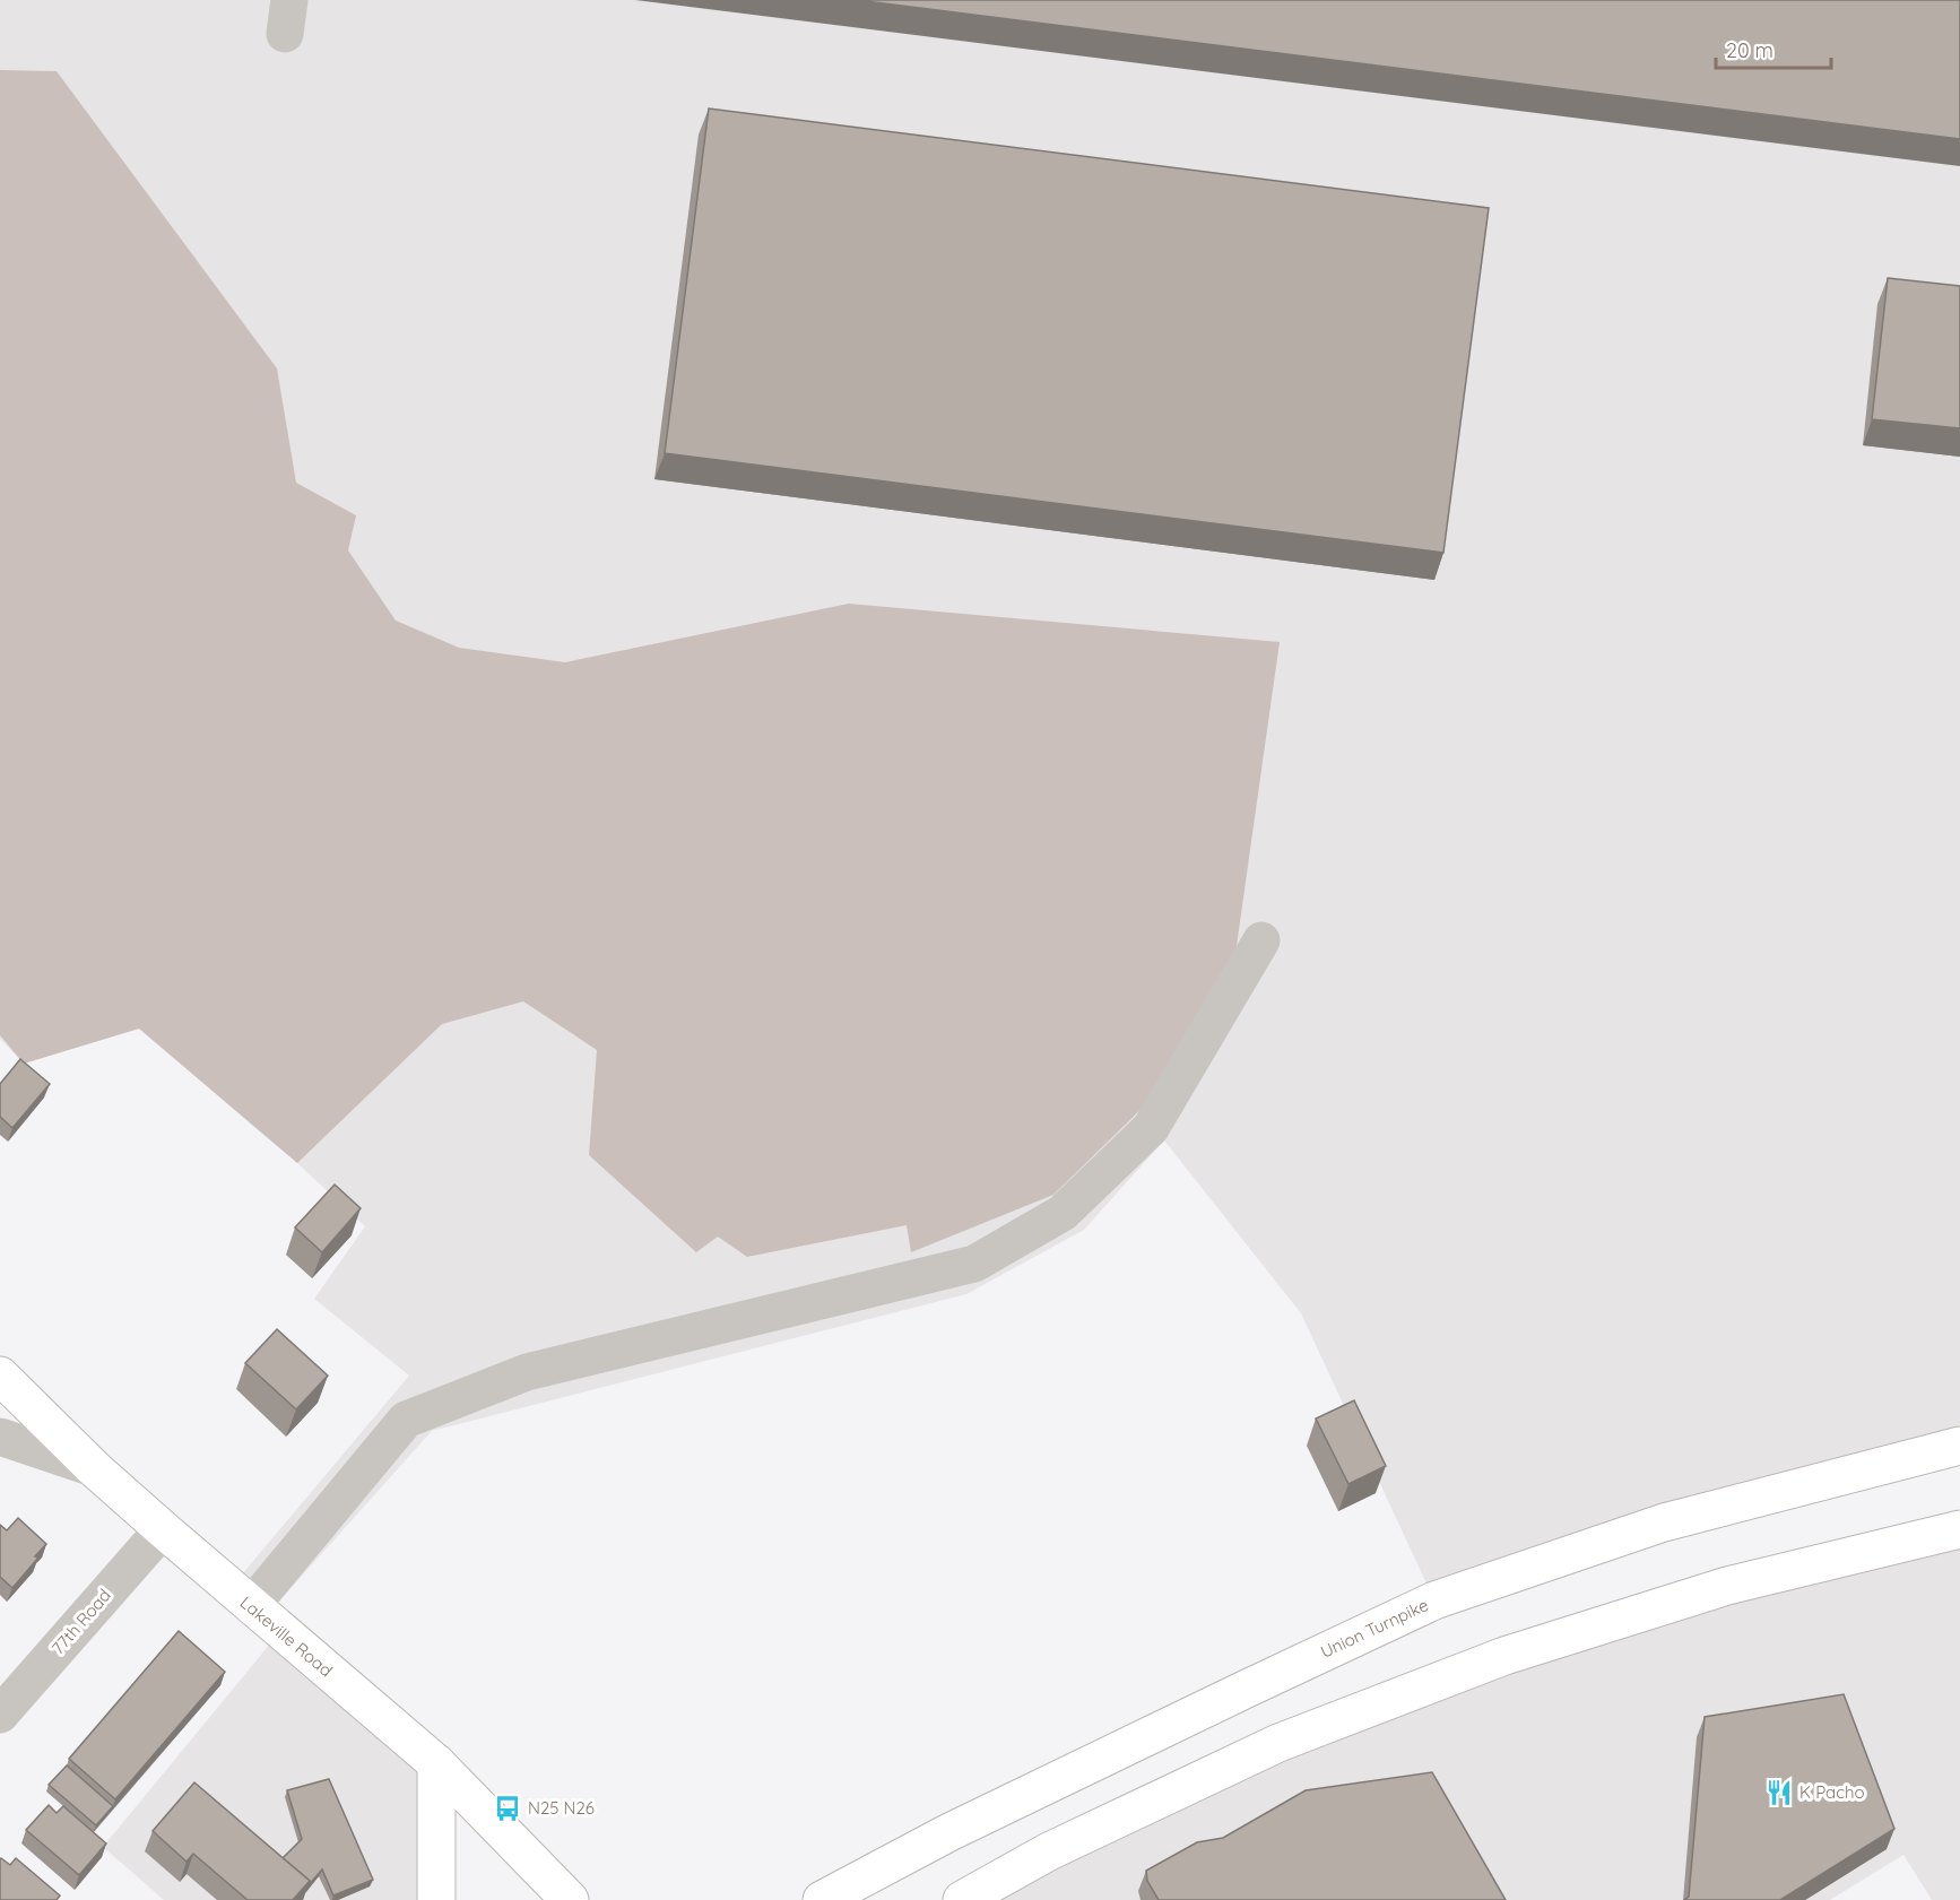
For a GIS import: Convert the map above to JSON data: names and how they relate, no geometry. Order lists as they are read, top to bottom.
{
  "streets": {
    "main road": ["Union Turnpike", "Lakeville Road"],
    "street": ["77th Road"]
  },
  "crossings": [
    ["77th Road", "Lakeville Road"]
  ],
  "places": {
    "restaurant": ["K Pacho"],
    "bus stop": ["N25 N26"]
  },
  "scale_bar": "20 m"
}
